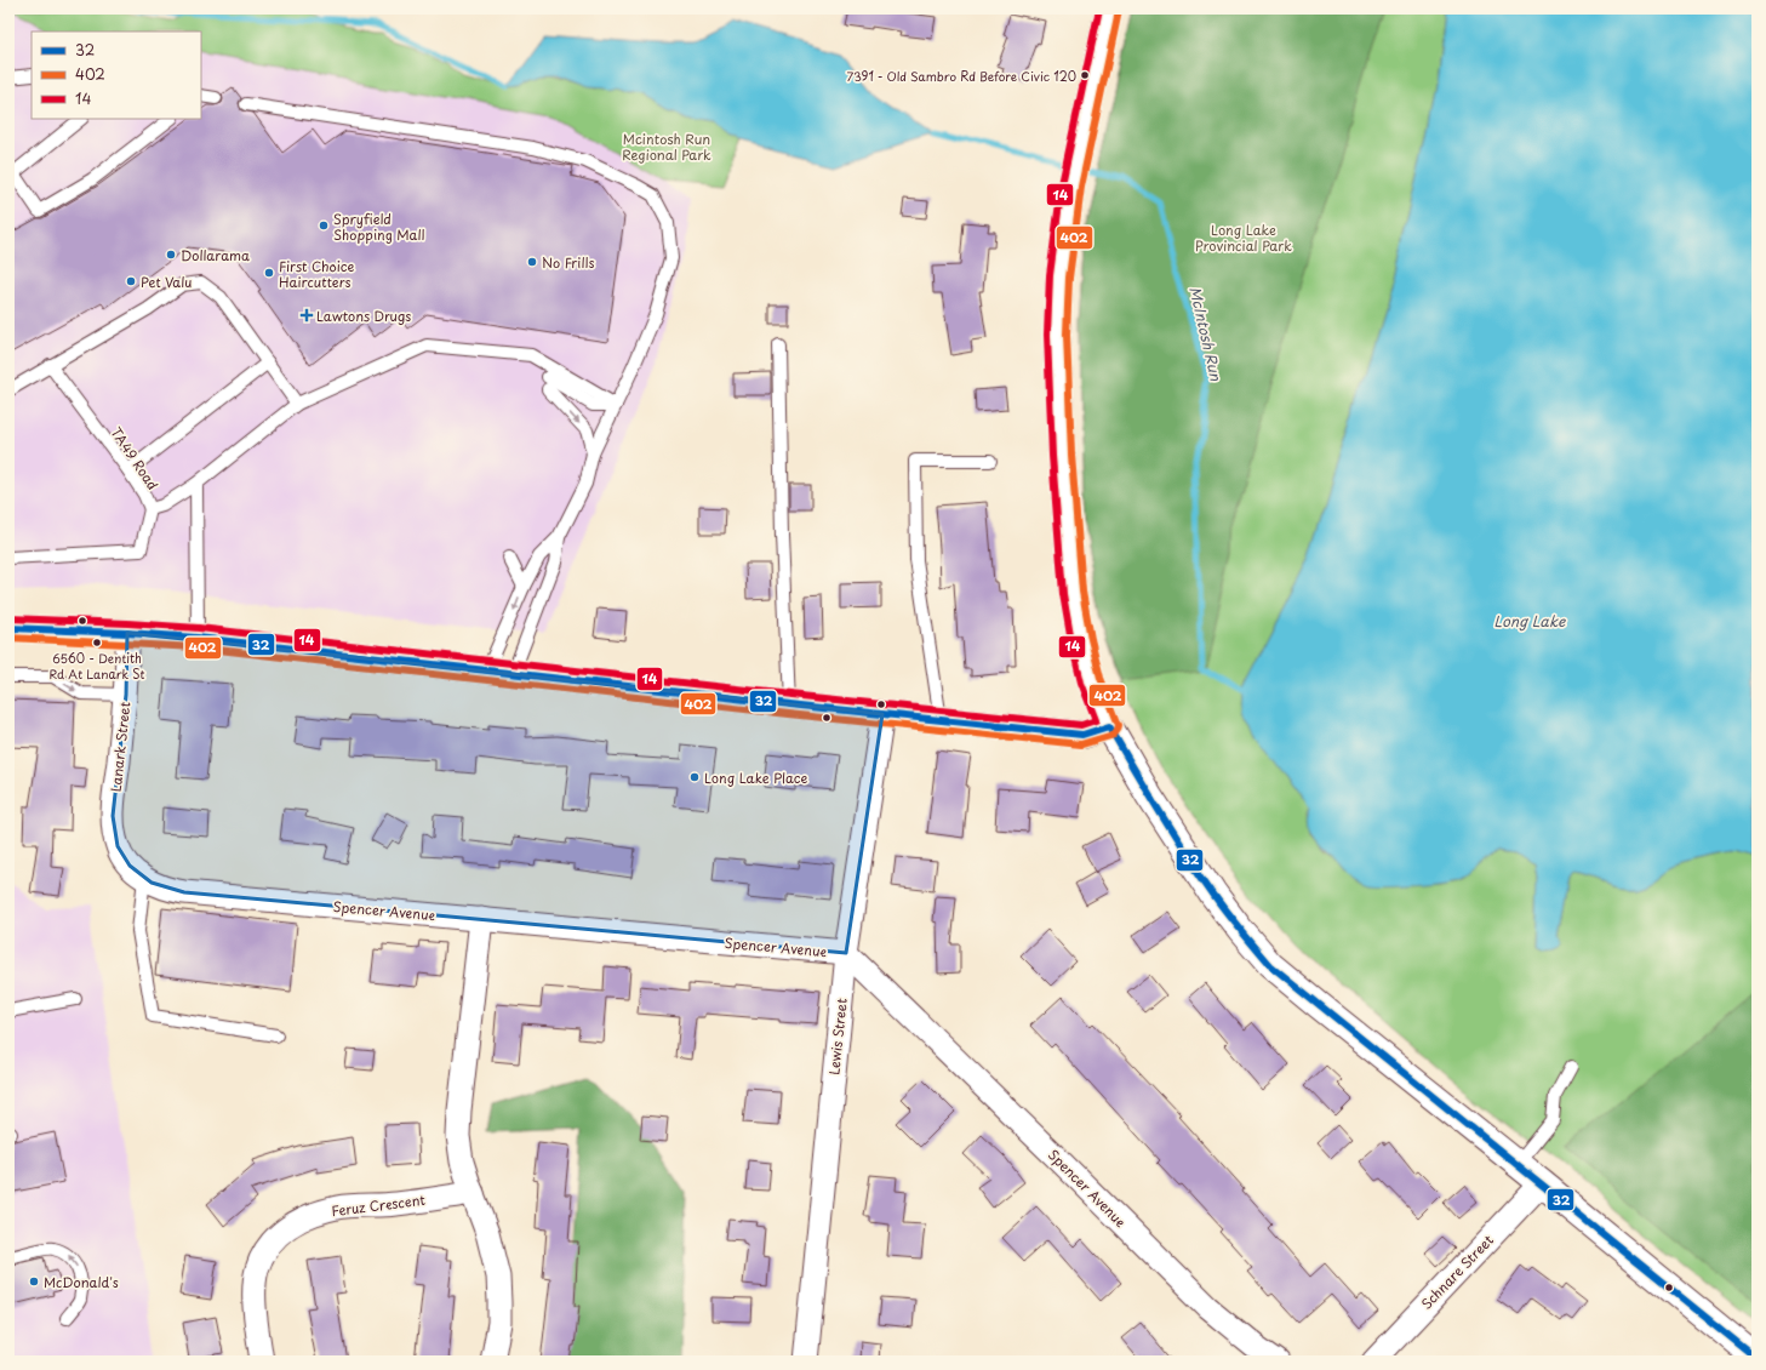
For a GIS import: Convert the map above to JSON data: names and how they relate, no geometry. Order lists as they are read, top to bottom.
{
  "streets": {
    "street": [
      "Lanark Street",
      "Spencer Avenue",
      "Lewis Street",
      "Feruz Crescent",
      "Schnare Street"
    ],
    "lane": ["TA49 Road"]
  },
  "crossings": [
    ["Lanark Street", "Spencer Avenue"],
    ["Spencer Avenue", "Lewis Street"]
  ],
  "water": ["McIntosh Run", "Long Lake"],
  "parks": ["Mcintosh Run Regional Park", "Long Lake Provincial Park"],
  "places": {
    "other": [
      "7391 - Old Sambro Rd Before Civic 120",
      "Spryfield Shopping Mall",
      "Dollarama",
      "No Frills",
      "First Choice Haircutters",
      "Pet Valu",
      "6560 - Dentith Rd At Lanark St",
      "Long Lake Place",
      "McDonald's"
    ],
    "health": ["Lawtons Drugs"]
  },
  "lines": ["transit line 14", "transit line 402", "transit line 32"],
  "legend": ["32", "402", "14"]
}
